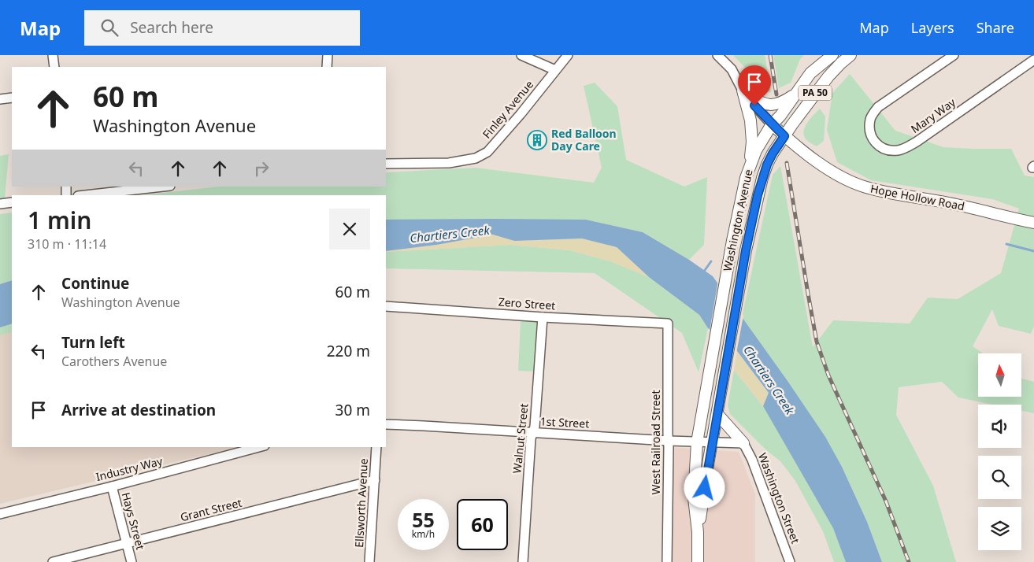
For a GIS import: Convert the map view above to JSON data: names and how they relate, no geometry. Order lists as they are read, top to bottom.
{
  "streets": {
    "main road": ["PA 50", "Hope Hollow Road", "Washington Avenue"],
    "street": [
      "Finley Avenue",
      "Mary Way",
      "Zero Street",
      "1st Street",
      "Walnut Street",
      "West Railroad Street",
      "Industry Way",
      "Washington Street",
      "Ellsworth Avenue",
      "Grant Street",
      "Hays Street"
    ]
  },
  "crossings": [
    ["PA 50", "Washington Avenue"],
    ["PA 50", "1st Street"],
    ["Hope Hollow Road", "Washington Avenue"],
    ["Washington Avenue", "1st Street"],
    ["Zero Street", "Walnut Street"],
    ["Zero Street", "West Railroad Street"],
    ["1st Street", "Walnut Street"],
    ["1st Street", "West Railroad Street"],
    ["1st Street", "Washington Street"],
    ["Industry Way", "Hays Street"],
    ["Ellsworth Avenue", "Grant Street"],
    ["Grant Street", "Hays Street"]
  ],
  "water": ["Chartiers Creek"],
  "places": {
    "building": ["Red Balloon Day Care"]
  },
  "north": "top",
  "page": {
    "header": "Map",
    "search": "Search here",
    "nav": ["Map", "Layers", "Share"],
    "turn": ["60 m", "Washington Avenue"],
    "heading": ["1 min", "310 m · 11:14"],
    "list": [
      {
        "name": "Continue",
        "note": "Washington Avenue",
        "value": "60 m"
      },
      {
        "name": "Turn left",
        "note": "Carothers Avenue",
        "value": "220 m"
      },
      {
        "name": "Arrive at destination",
        "value": "30 m"
      }
    ],
    "speed": "55 km/h",
    "limit": "60"
  }
}
